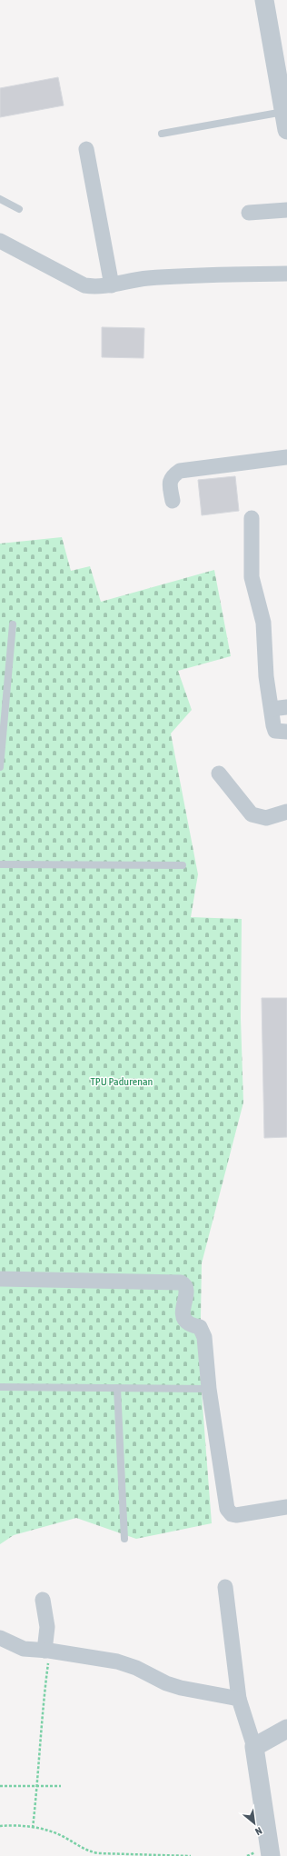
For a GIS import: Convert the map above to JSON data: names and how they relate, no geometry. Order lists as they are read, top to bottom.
{
  "parks": ["TPU Padurenan"],
  "north": "bottom right"
}
